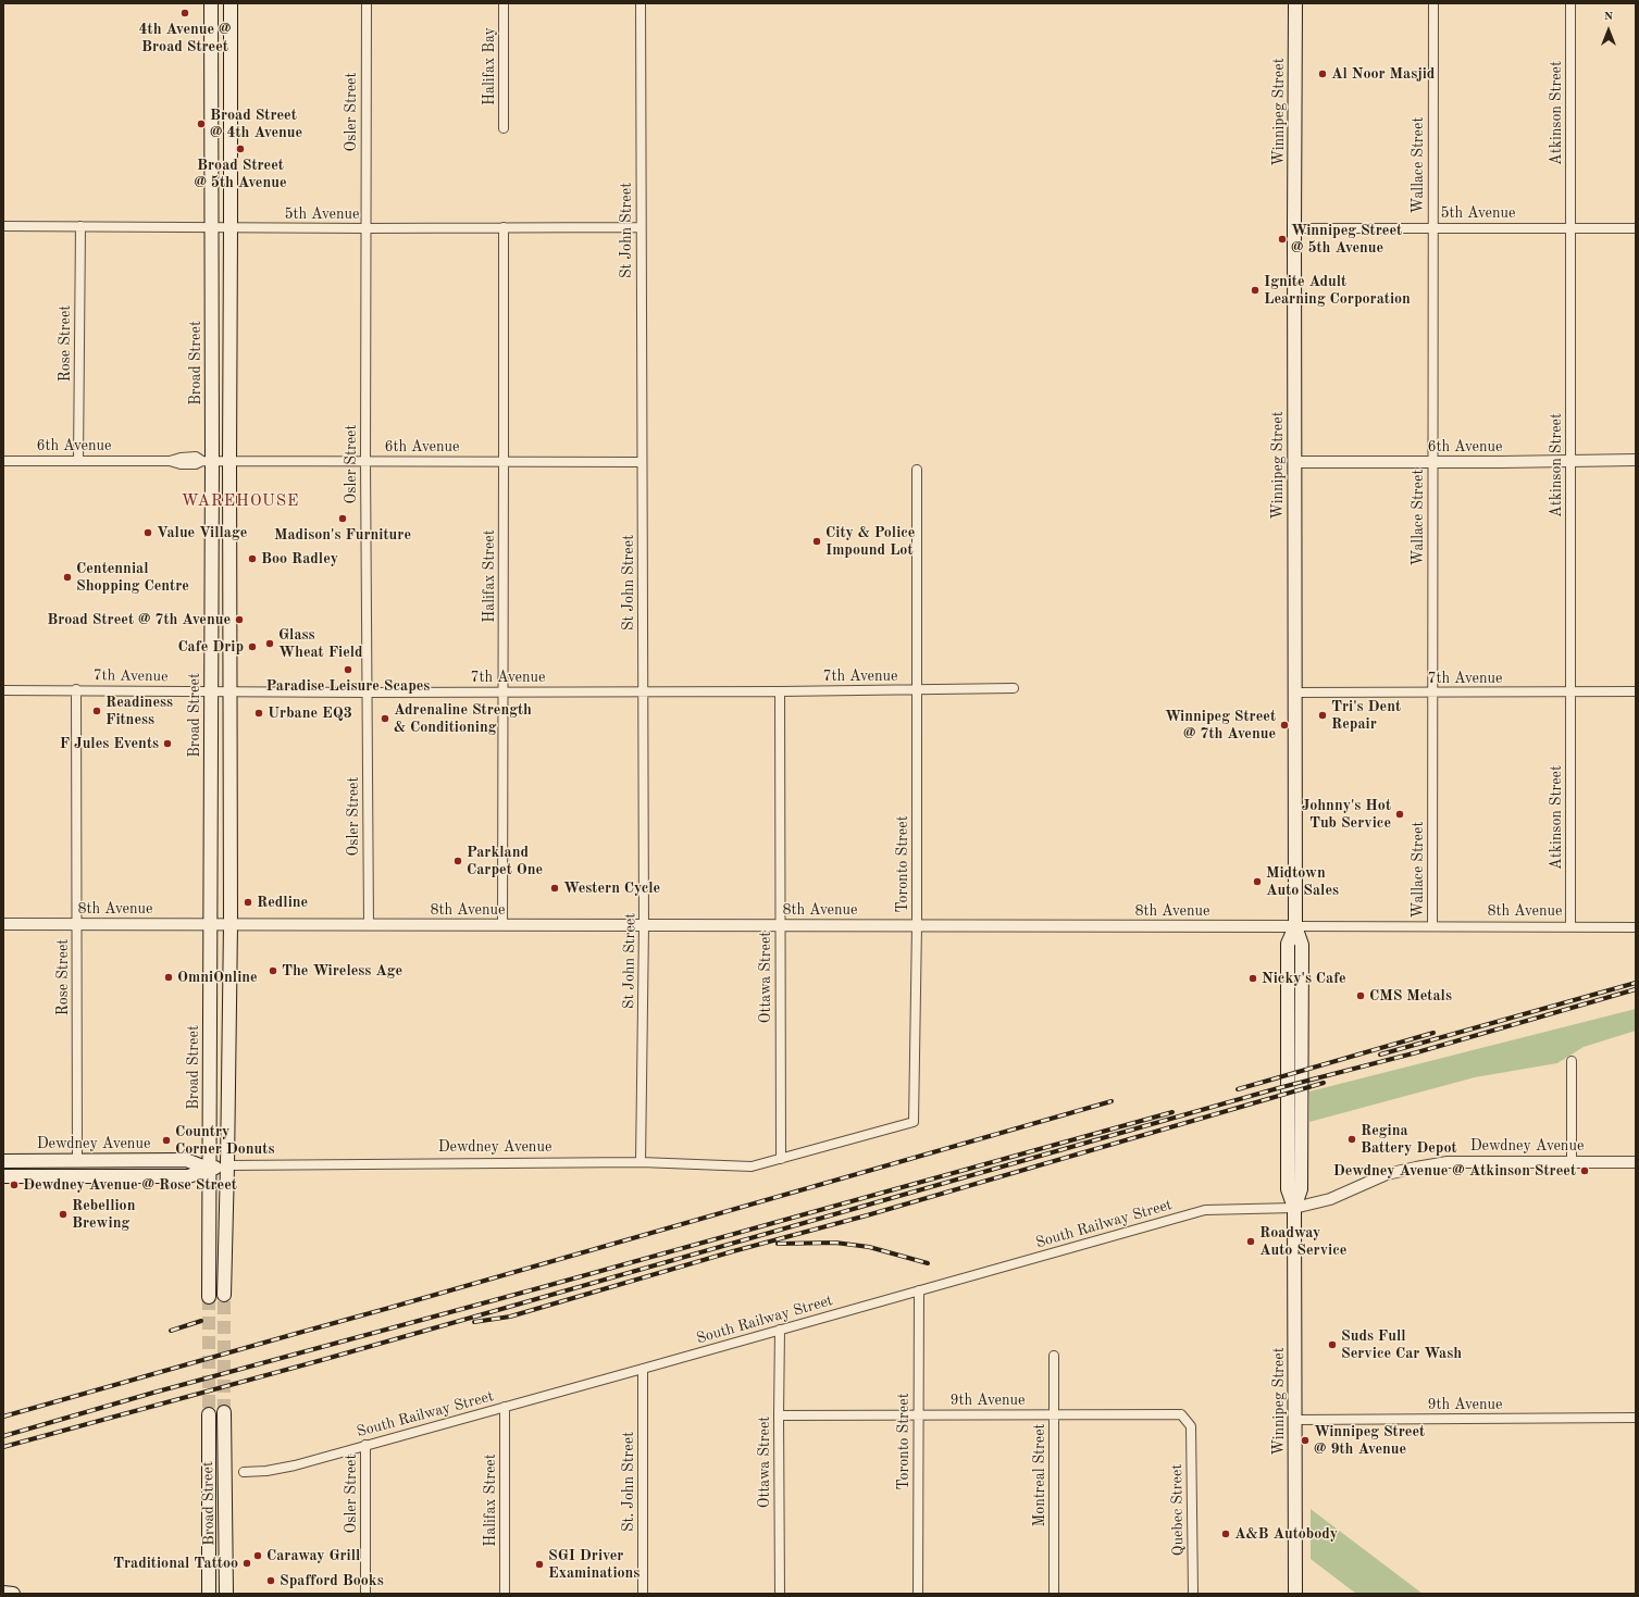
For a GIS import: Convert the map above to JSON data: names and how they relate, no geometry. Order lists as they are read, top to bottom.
{
  "streets": {
    "main road": ["Winnipeg Street", "Broad Street", "Dewdney Avenue"],
    "street": [
      "Halifax Bay",
      "Osler Street",
      "Atkinson Street",
      "Wallace Street",
      "5th Avenue",
      "St John Street",
      "Rose Street",
      "6th Avenue",
      "Halifax Street",
      "7th Avenue",
      "Toronto Street",
      "8th Avenue",
      "Ottawa Street",
      "South Railway Street",
      "9th Avenue",
      "Montreal Street",
      "St. John Street",
      "Quebec Street"
    ]
  },
  "crossings": [
    ["Osler Street", "5th Avenue"],
    ["Osler Street", "6th Avenue"],
    ["Osler Street", "7th Avenue"],
    ["Osler Street", "8th Avenue"],
    ["Osler Street", "South Railway Street"],
    ["Winnipeg Street", "5th Avenue"],
    ["Winnipeg Street", "6th Avenue"],
    ["Winnipeg Street", "7th Avenue"],
    ["Winnipeg Street", "8th Avenue"],
    ["Winnipeg Street", "Dewdney Avenue"],
    ["Winnipeg Street", "South Railway Street"],
    ["Winnipeg Street", "9th Avenue"],
    ["Atkinson Street", "5th Avenue"],
    ["Atkinson Street", "6th Avenue"],
    ["Atkinson Street", "7th Avenue"],
    ["Atkinson Street", "8th Avenue"],
    ["Wallace Street", "5th Avenue"],
    ["Wallace Street", "6th Avenue"],
    ["Wallace Street", "7th Avenue"],
    ["Wallace Street", "8th Avenue"],
    ["5th Avenue", "St John Street"],
    ["5th Avenue", "Rose Street"],
    ["5th Avenue", "Broad Street"],
    ["5th Avenue", "Halifax Street"],
    ["St John Street", "6th Avenue"],
    ["St John Street", "7th Avenue"],
    ["St John Street", "8th Avenue"],
    ["St John Street", "Dewdney Avenue"],
    ["Rose Street", "6th Avenue"],
    ["Rose Street", "7th Avenue"],
    ["Rose Street", "8th Avenue"],
    ["Rose Street", "Dewdney Avenue"],
    ["Broad Street", "6th Avenue"],
    ["Broad Street", "7th Avenue"],
    ["Broad Street", "8th Avenue"],
    ["Broad Street", "Dewdney Avenue"],
    ["6th Avenue", "Halifax Street"],
    ["Halifax Street", "7th Avenue"],
    ["Halifax Street", "8th Avenue"],
    ["Halifax Street", "South Railway Street"],
    ["7th Avenue", "Toronto Street"],
    ["7th Avenue", "Ottawa Street"],
    ["Toronto Street", "8th Avenue"],
    ["Toronto Street", "Ottawa Street"],
    ["Toronto Street", "Dewdney Avenue"],
    ["Toronto Street", "South Railway Street"],
    ["Toronto Street", "9th Avenue"],
    ["8th Avenue", "Ottawa Street"],
    ["Ottawa Street", "Dewdney Avenue"],
    ["Ottawa Street", "South Railway Street"],
    ["Ottawa Street", "9th Avenue"],
    ["Dewdney Avenue", "South Railway Street"],
    ["South Railway Street", "St. John Street"],
    ["9th Avenue", "Montreal Street"],
    ["9th Avenue", "Quebec Street"]
  ],
  "districts": ["WAREHOUSE"],
  "places": [
    "4th Avenue @ Broad Street",
    "Al Noor Masjid",
    "Broad Street @ 4th Avenue",
    "Broad Street @ 5th Avenue",
    "Winnipeg Street @ 5th Avenue",
    "Ignite Adult Learning Corporation",
    "Madison's Furniture",
    "Value Village",
    "City & Police Impound Lot",
    "Boo Radley",
    "Centennial Shopping Centre",
    "Broad Street @ 7th Avenue",
    "Glass Wheat Field",
    "Cafe Drip",
    "Paradise Leisure Scapes",
    "Readiness Fitness",
    "Urbane EQ3",
    "Tri's Dent Repair",
    "Adrenaline Strength & Conditioning",
    "Winnipeg Street @ 7th Avenue",
    "F Jules Events",
    "Johnny's Hot Tub Service",
    "Parkland Carpet One",
    "Midtown Auto Sales",
    "Western Cycle",
    "Redline",
    "The Wireless Age",
    "OmniOnline",
    "Nicky's Cafe",
    "CMS Metals",
    "Regina Battery Depot",
    "Country Corner Donuts",
    "Dewdney Avenue @ Atkinson Street",
    "Dewdney Avenue @ Rose Street",
    "Rebellion Brewing",
    "Roadway Auto Service",
    "Suds Full Service Car Wash",
    "Winnipeg Street @ 9th Avenue",
    "A&B Autobody",
    "Caraway Grill",
    "Traditional Tattoo",
    "SGI Driver Examinations",
    "Spafford Books"
  ],
  "north": "top"
}
